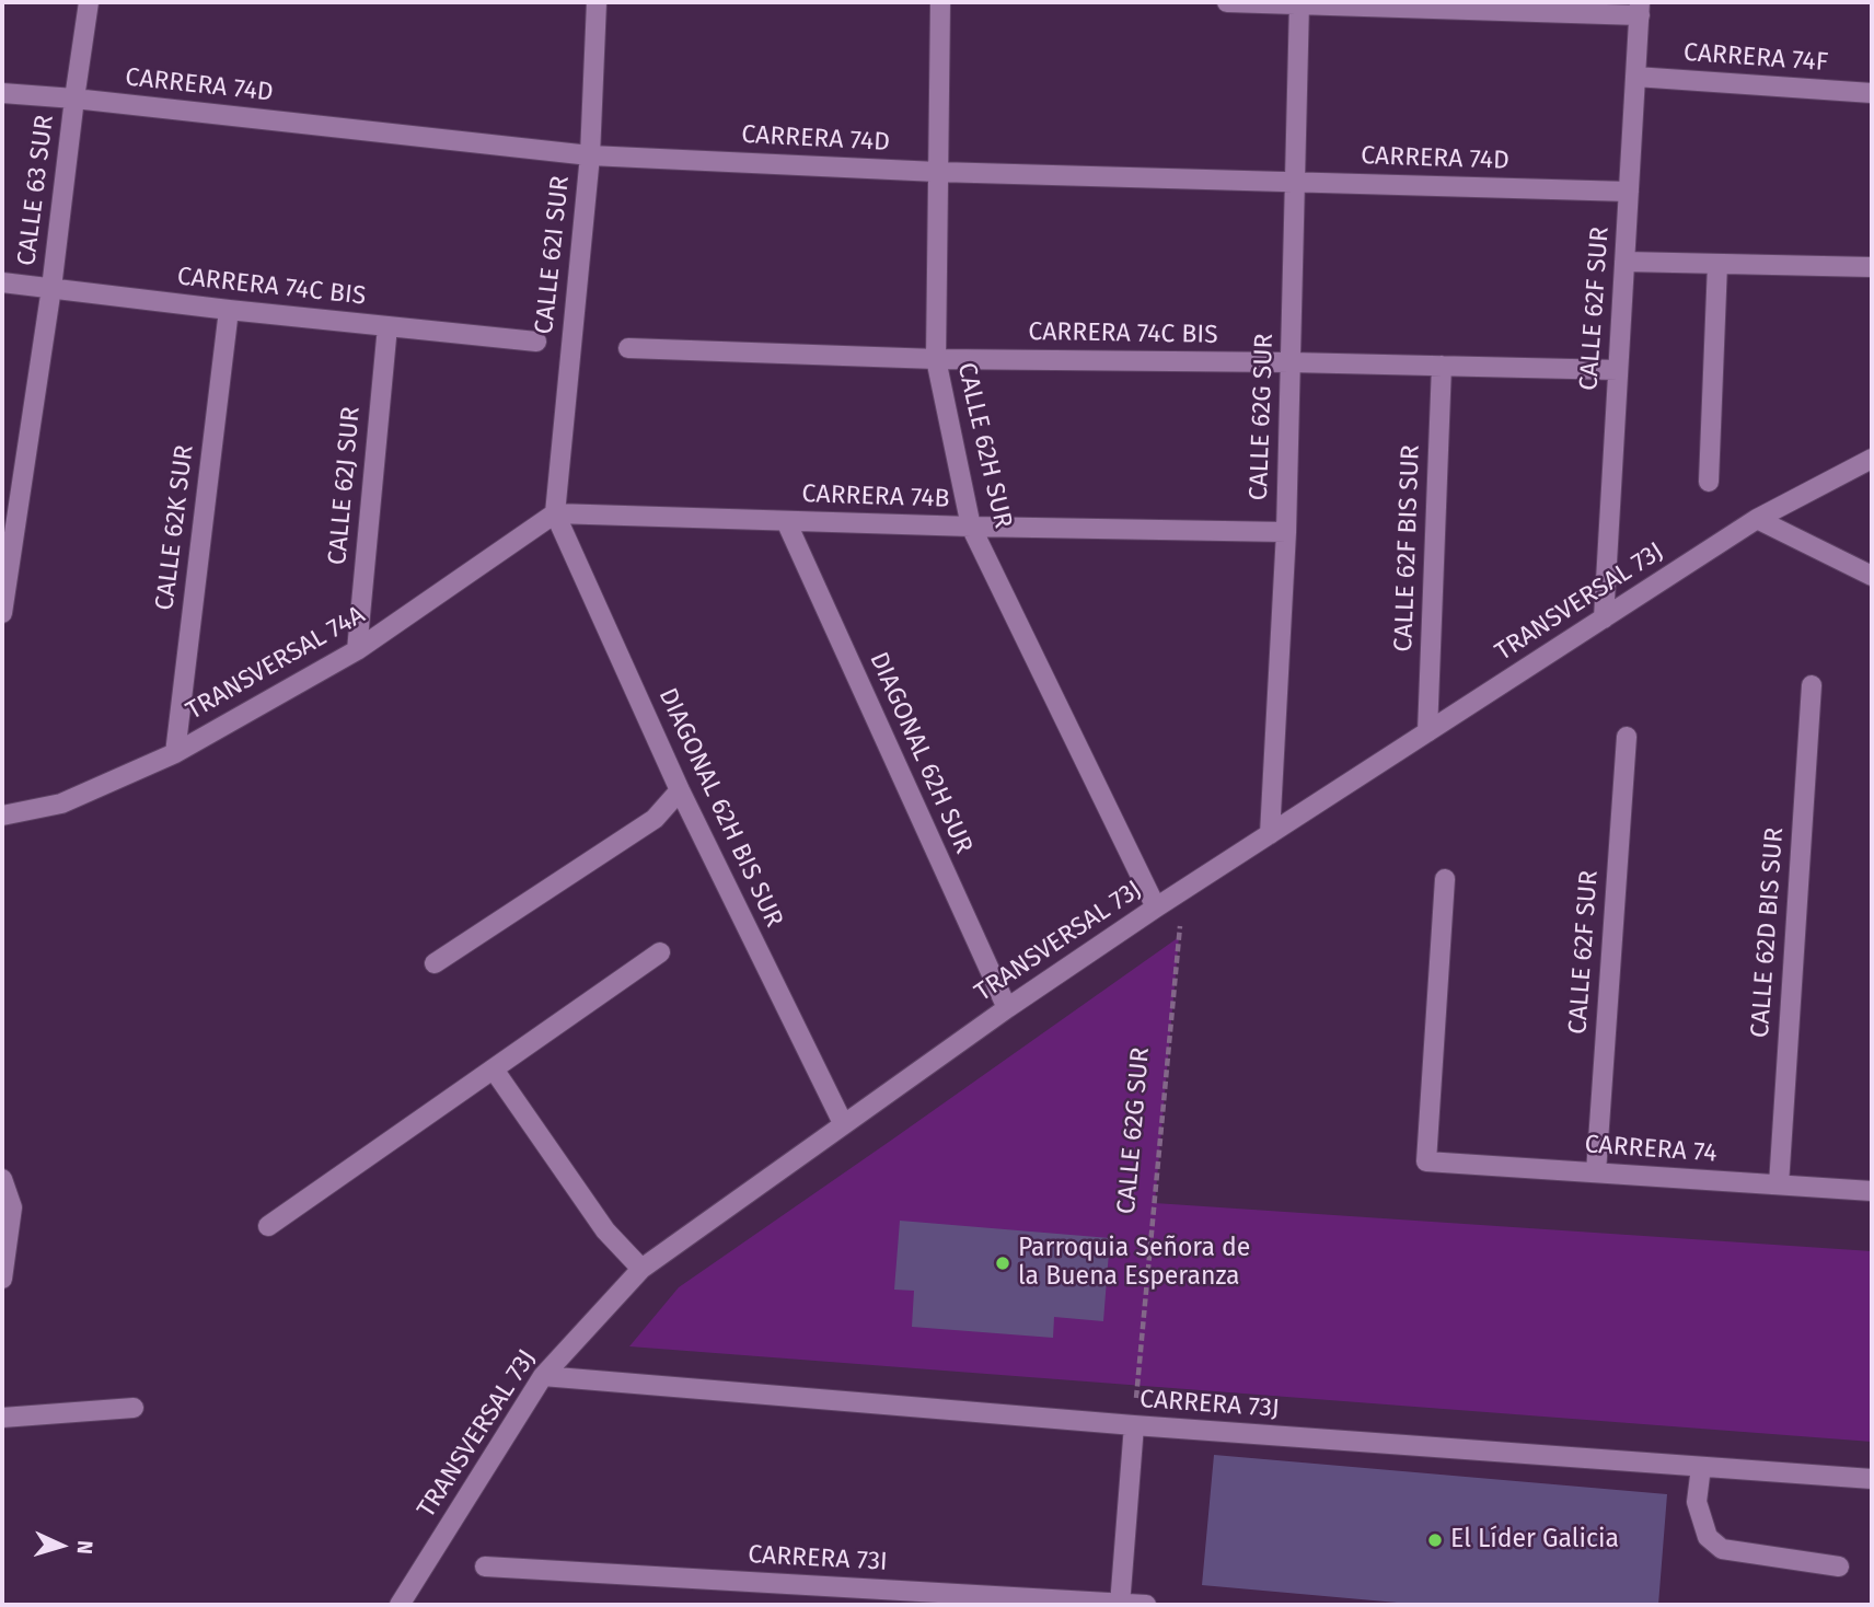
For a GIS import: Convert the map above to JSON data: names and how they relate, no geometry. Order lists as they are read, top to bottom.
{
  "streets": {
    "street": [
      "CARRERA 74F",
      "CARRERA 74D",
      "CALLE 63 SUR",
      "CALLE 62I SUR",
      "CARRERA 74C BIS",
      "CALLE 62F SUR",
      "CALLE 62G SUR",
      "CALLE 62H SUR",
      "CALLE 62J SUR",
      "CARRERA 74B",
      "CALLE 62K SUR",
      "CALLE 62F BIS SUR",
      "TRANSVERSAL 73J",
      "TRANSVERSAL 74A",
      "DIAGONAL 62H SUR",
      "DIAGONAL 62H BIS SUR",
      "CALLE 62D BIS SUR",
      "CARRERA 74",
      "CARRERA 73J",
      "CARRERA 73I"
    ]
  },
  "crossings": [
    ["CARRERA 74F", "CALLE 62F SUR"],
    ["CARRERA 74D", "CALLE 63 SUR"],
    ["CARRERA 74D", "CALLE 62I SUR"],
    ["CARRERA 74D", "CALLE 62F SUR"],
    ["CARRERA 74D", "CALLE 62G SUR"],
    ["CARRERA 74D", "CALLE 62H SUR"],
    ["CALLE 63 SUR", "CARRERA 74C BIS"],
    ["CALLE 62I SUR", "CARRERA 74B"],
    ["CALLE 62I SUR", "TRANSVERSAL 74A"],
    ["CALLE 62I SUR", "DIAGONAL 62H BIS SUR"],
    ["CARRERA 74C BIS", "CALLE 62F SUR"],
    ["CARRERA 74C BIS", "CALLE 62G SUR"],
    ["CARRERA 74C BIS", "CALLE 62H SUR"],
    ["CARRERA 74C BIS", "CALLE 62J SUR"],
    ["CARRERA 74C BIS", "CALLE 62K SUR"],
    ["CARRERA 74C BIS", "CALLE 62F BIS SUR"],
    ["CALLE 62F SUR", "TRANSVERSAL 73J"],
    ["CALLE 62F SUR", "CARRERA 74"],
    ["CALLE 62G SUR", "CARRERA 74B"],
    ["CALLE 62G SUR", "TRANSVERSAL 73J"],
    ["CALLE 62G SUR", "CARRERA 73J"],
    ["CALLE 62H SUR", "CARRERA 74B"],
    ["CALLE 62H SUR", "TRANSVERSAL 73J"],
    ["CALLE 62J SUR", "TRANSVERSAL 74A"],
    ["CARRERA 74B", "TRANSVERSAL 74A"],
    ["CARRERA 74B", "DIAGONAL 62H SUR"],
    ["CARRERA 74B", "DIAGONAL 62H BIS SUR"],
    ["CALLE 62K SUR", "TRANSVERSAL 74A"],
    ["CALLE 62F BIS SUR", "TRANSVERSAL 73J"],
    ["TRANSVERSAL 73J", "DIAGONAL 62H SUR"],
    ["TRANSVERSAL 73J", "DIAGONAL 62H BIS SUR"],
    ["TRANSVERSAL 73J", "CARRERA 73J"],
    ["TRANSVERSAL 74A", "DIAGONAL 62H BIS SUR"],
    ["CALLE 62D BIS SUR", "CARRERA 74"]
  ],
  "places": ["Parroquia Señora de la Buena Esperanza", "El Líder Galicia"],
  "north": "right"
}
